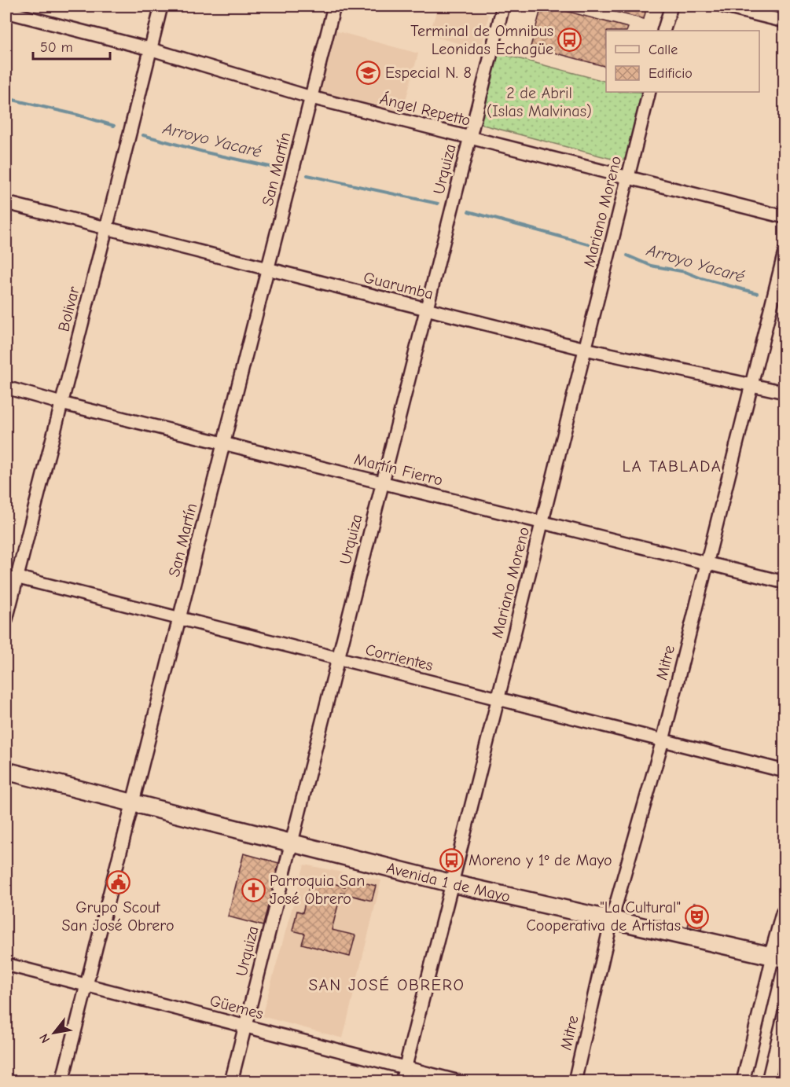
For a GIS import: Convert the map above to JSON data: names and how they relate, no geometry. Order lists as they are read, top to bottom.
{
  "streets": {
    "main road": ["Avenida 1 de Mayo"],
    "street": [
      "Ángel Repetto",
      "San Martín",
      "Urquiza",
      "Mariano Moreno",
      "Guarumba",
      "Bolivar",
      "Martín Fierro",
      "Corrientes",
      "Mitre",
      "Güemes"
    ]
  },
  "crossings": [
    ["Ángel Repetto", "San Martín"],
    ["Ángel Repetto", "Urquiza"],
    ["Ángel Repetto", "Mariano Moreno"],
    ["Ángel Repetto", "Bolivar"],
    ["San Martín", "Guarumba"],
    ["San Martín", "Martín Fierro"],
    ["San Martín", "Corrientes"],
    ["San Martín", "Avenida 1 de Mayo"],
    ["San Martín", "Güemes"],
    ["Urquiza", "Guarumba"],
    ["Urquiza", "Martín Fierro"],
    ["Urquiza", "Corrientes"],
    ["Urquiza", "Avenida 1 de Mayo"],
    ["Urquiza", "Güemes"],
    ["Mariano Moreno", "Guarumba"],
    ["Mariano Moreno", "Martín Fierro"],
    ["Mariano Moreno", "Corrientes"],
    ["Mariano Moreno", "Avenida 1 de Mayo"],
    ["Mariano Moreno", "Güemes"],
    ["Guarumba", "Bolivar"],
    ["Guarumba", "Mitre"],
    ["Bolivar", "Martín Fierro"],
    ["Bolivar", "Corrientes"],
    ["Martín Fierro", "Mitre"],
    ["Corrientes", "Mitre"],
    ["Mitre", "Avenida 1 de Mayo"]
  ],
  "districts": ["LA TABLADA", "SAN JOSÉ OBRERO"],
  "water": ["Arroyo Yacaré"],
  "parks": ["2 de Abril (Islas Malvinas)"],
  "places": {
    "bus stop": ["Terminal de Omnibus Leonidas Echagüe", "Moreno y 1º de Mayo"],
    "school or university": ["Especial N. 8"],
    "public building": ["Grupo Scout San José Obrero"],
    "church": ["Parroquia San José Obrero"],
    "theatre": ["\"La Cultural\" Cooperativa de Artistas"]
  },
  "legend": ["Calle", "Edificio"],
  "scale_bar": "50 m",
  "north": "bottom left"
}
